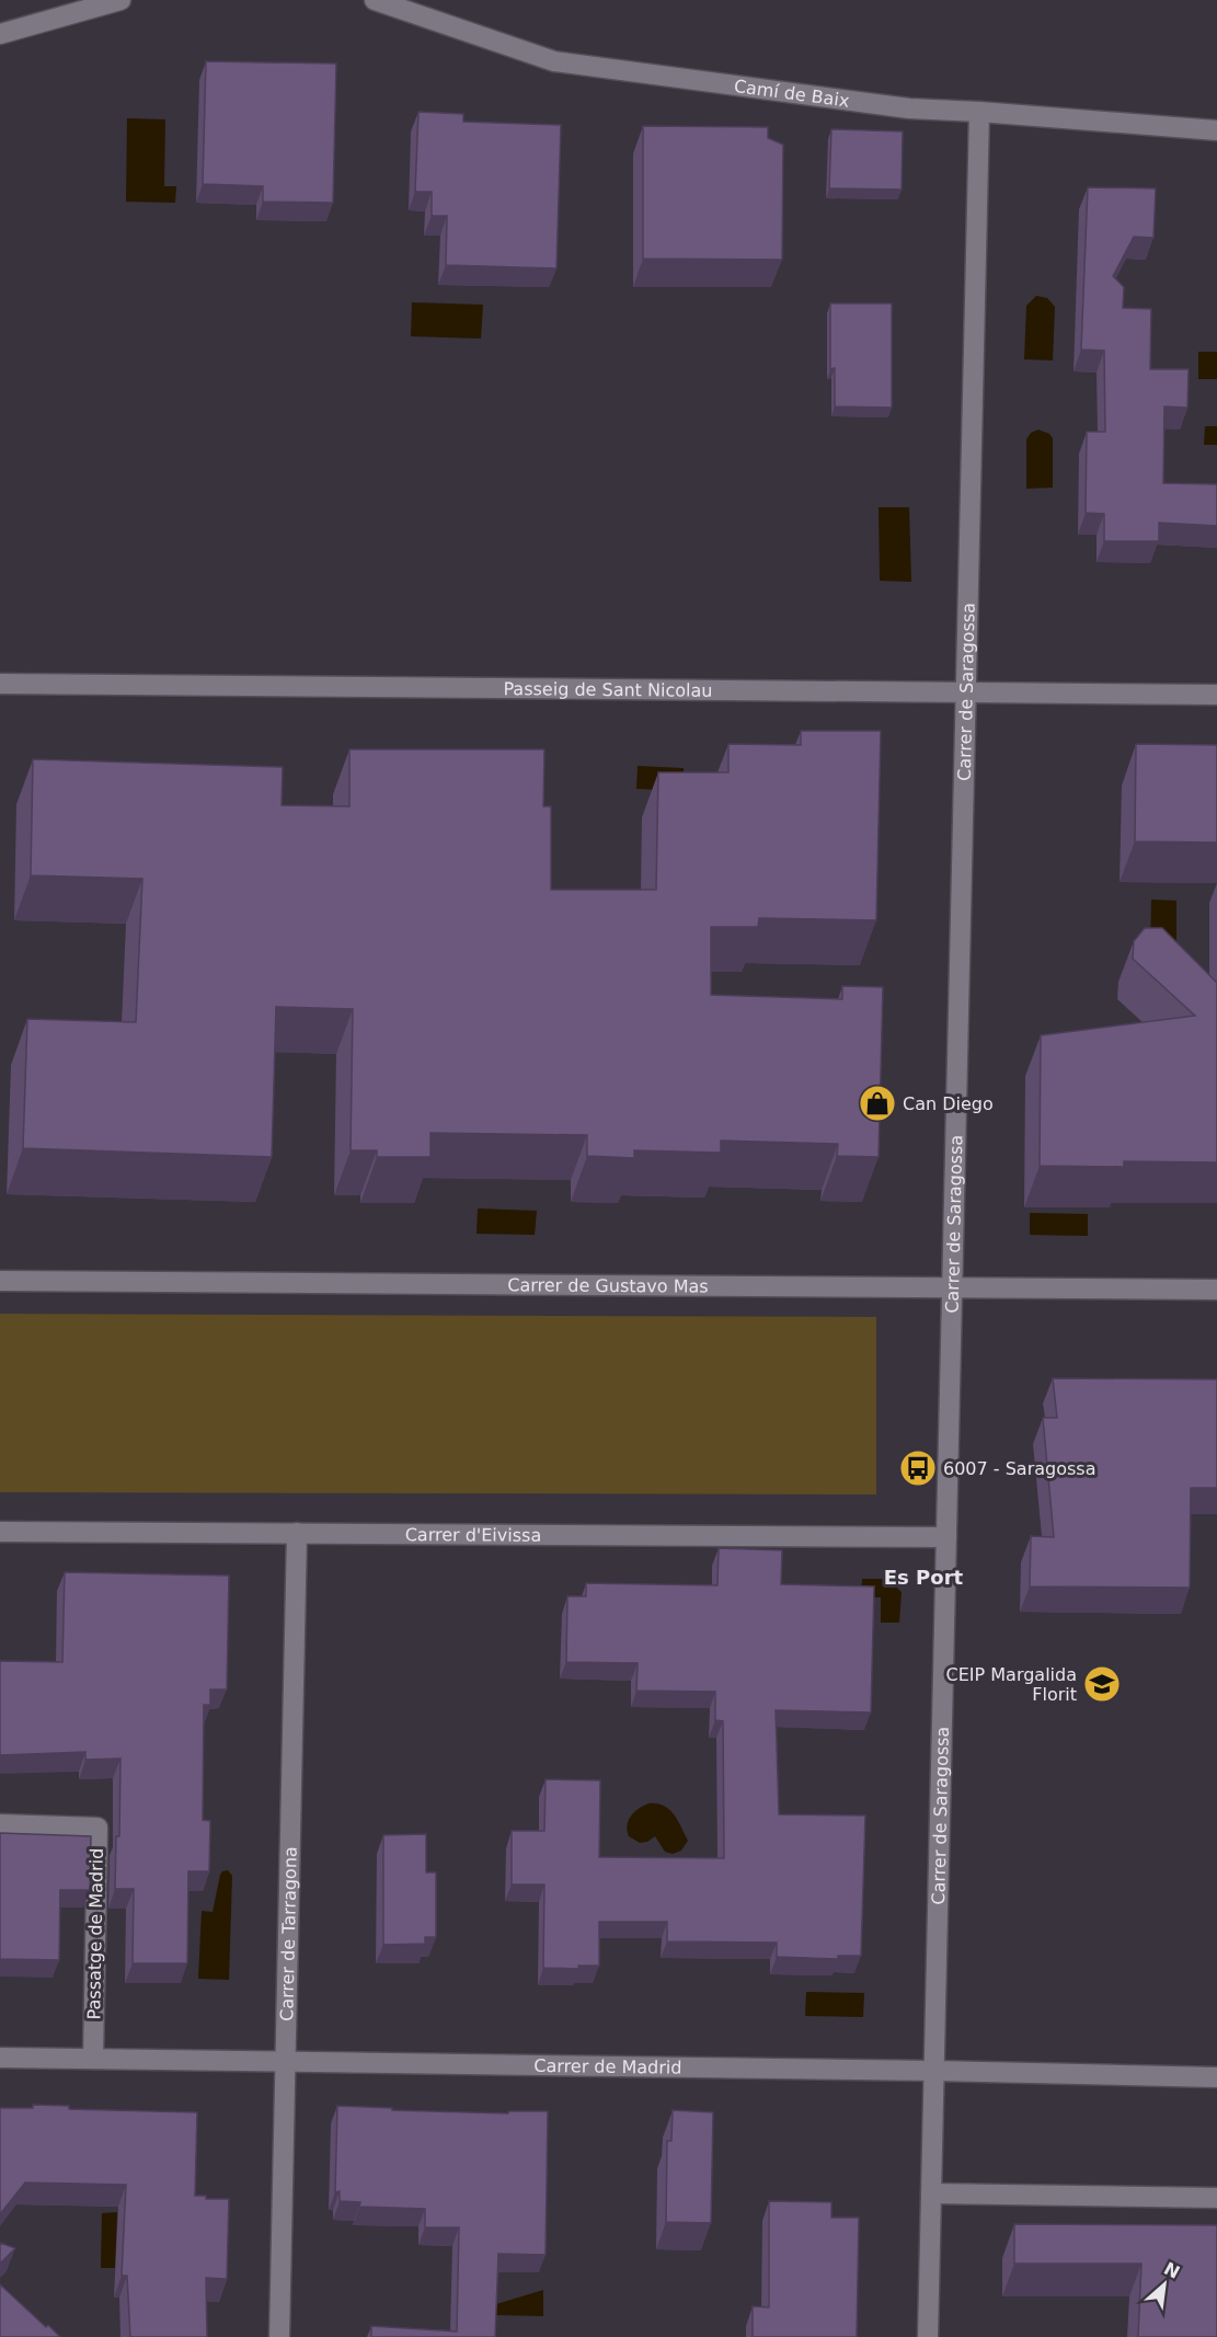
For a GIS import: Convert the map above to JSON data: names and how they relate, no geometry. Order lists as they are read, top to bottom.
{
  "streets": {
    "street": [
      "Camí de Baix",
      "Passeig de Sant Nicolau",
      "Carrer de Saragossa",
      "Carrer de Gustavo Mas",
      "Carrer d'Eivissa",
      "Passatge de Madrid",
      "Carrer de Tarragona",
      "Carrer de Madrid"
    ]
  },
  "crossings": [
    ["Camí de Baix", "Carrer de Saragossa"],
    ["Passeig de Sant Nicolau", "Carrer de Saragossa"],
    ["Carrer de Saragossa", "Carrer de Gustavo Mas"],
    ["Carrer de Saragossa", "Carrer d'Eivissa"],
    ["Carrer de Saragossa", "Carrer de Madrid"],
    ["Carrer d'Eivissa", "Carrer de Tarragona"],
    ["Passatge de Madrid", "Carrer de Madrid"],
    ["Carrer de Tarragona", "Carrer de Madrid"]
  ],
  "districts": ["Es Port"],
  "places": {
    "shop": ["Can Diego"],
    "bus stop": ["6007 - Saragossa"],
    "school or university": ["CEIP Margalida Florit"]
  },
  "north": "top right"
}
